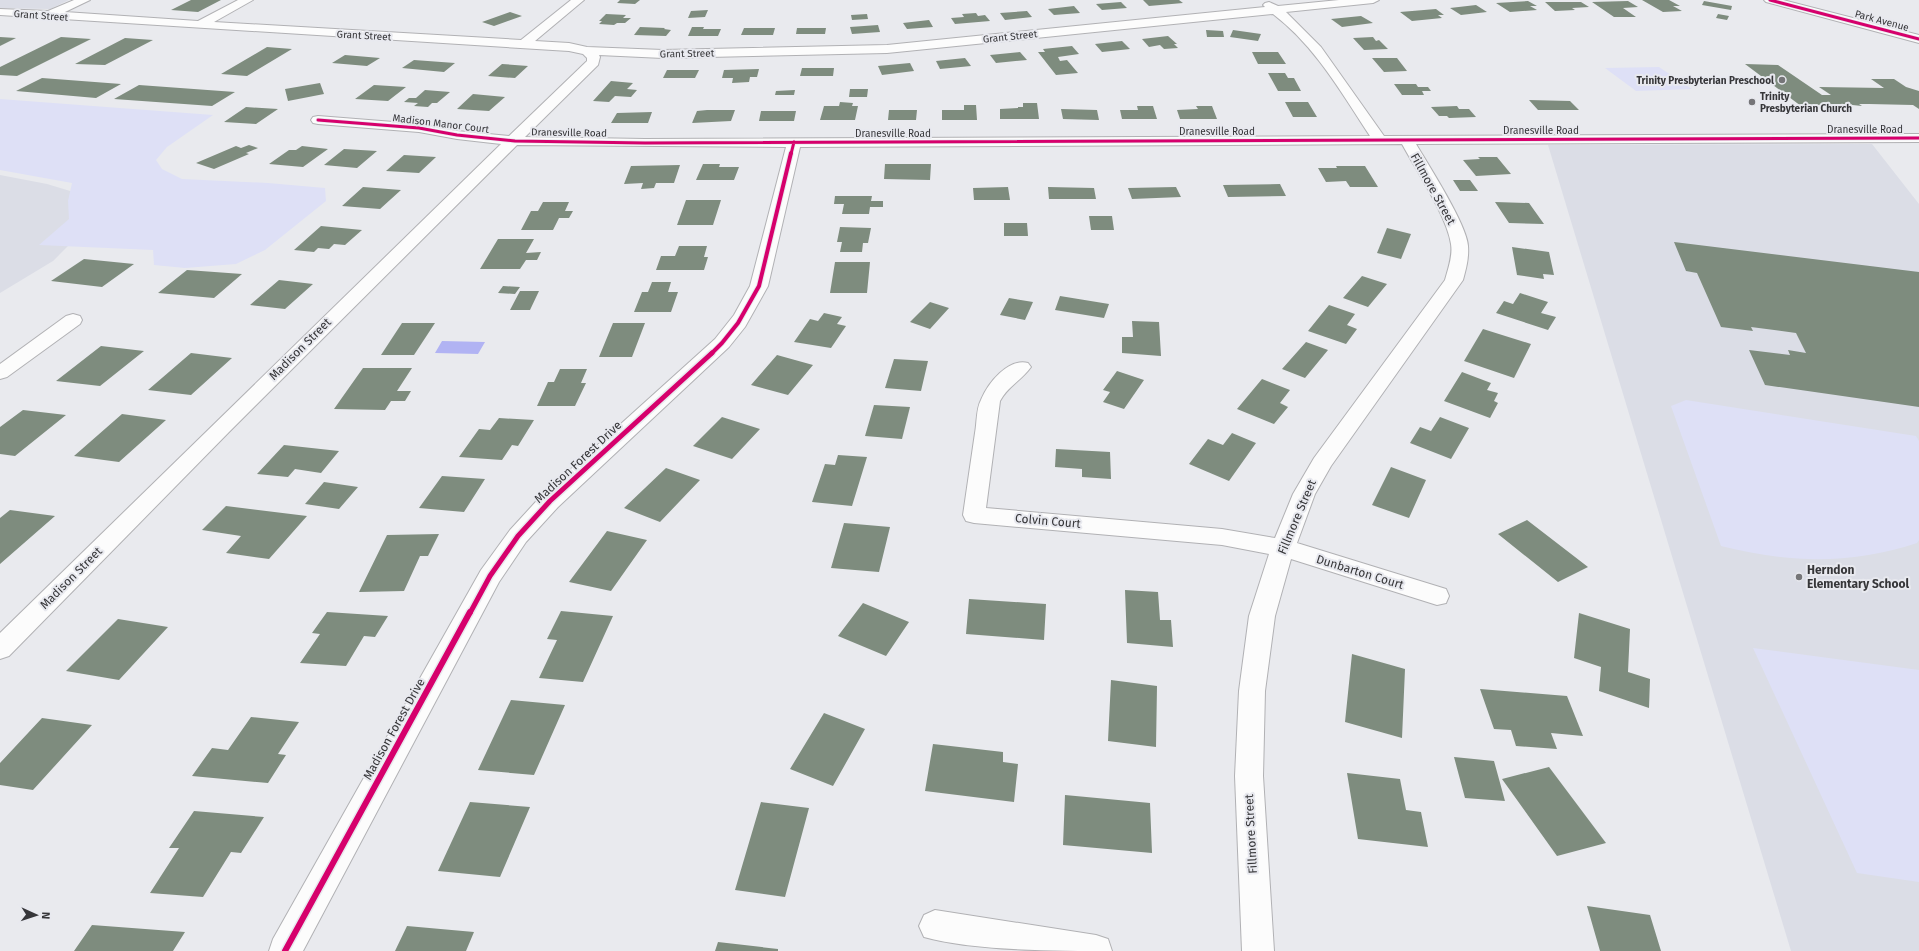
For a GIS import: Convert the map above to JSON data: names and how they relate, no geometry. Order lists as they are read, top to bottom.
{
  "streets": {
    "street": [
      "Grant Street",
      "Park Avenue",
      "Madison Manor Court",
      "Dranesville Road",
      "Fillmore Street",
      "Madison Street",
      "Madison Forest Drive",
      "Colvin Court",
      "Dunbarton Court"
    ]
  },
  "crossings": [
    ["Grant Street", "Madison Street"],
    ["Madison Manor Court", "Dranesville Road"],
    ["Madison Manor Court", "Madison Street"],
    ["Dranesville Road", "Fillmore Street"],
    ["Dranesville Road", "Madison Street"],
    ["Dranesville Road", "Madison Forest Drive"],
    ["Fillmore Street", "Colvin Court"],
    ["Fillmore Street", "Dunbarton Court"],
    ["Colvin Court", "Dunbarton Court"]
  ],
  "places": ["Trinity Presbyterian Preschool", "Trinity Presbyterian Church", "Herndon Elementary School"],
  "north": "right"
}
